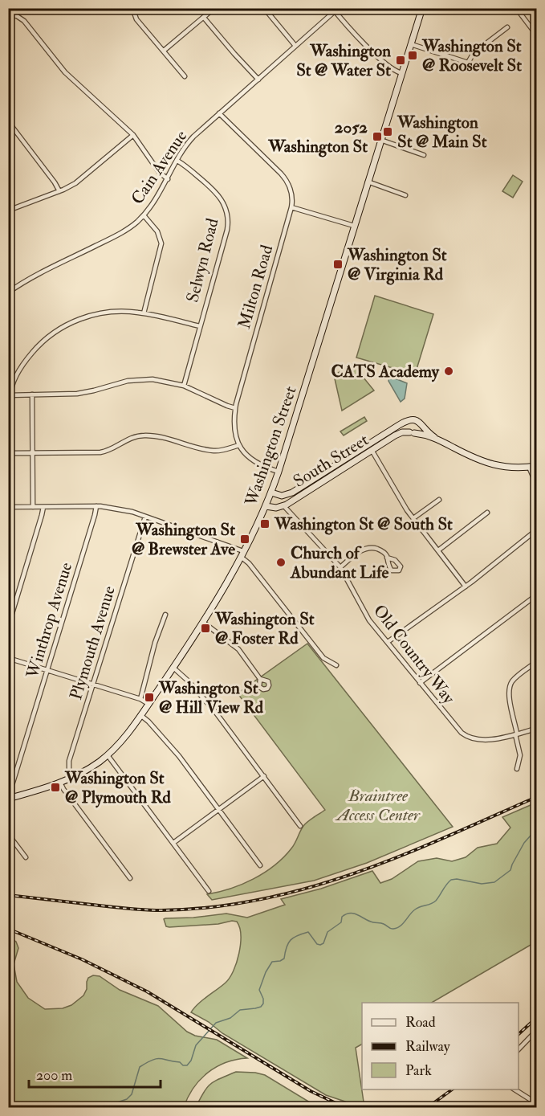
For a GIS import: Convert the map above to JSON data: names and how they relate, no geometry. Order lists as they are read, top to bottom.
{
  "streets": {
    "main road": ["Washington Street", "South Street"],
    "street": [
      "Cain Avenue",
      "Selwyn Road",
      "Milton Road",
      "Winthrop Avenue",
      "Plymouth Avenue",
      "Old Country Way"
    ]
  },
  "crossings": [
    ["Cain Avenue", "Selwyn Road"],
    ["Cain Avenue", "Milton Road"],
    ["Washington Street", "South Street"],
    ["Washington Street", "Winthrop Avenue"],
    ["Washington Street", "Plymouth Avenue"],
    ["South Street", "Old Country Way"]
  ],
  "parks": ["Braintree Access Center"],
  "places": {
    "transit": [
      "Washington St @ Roosevelt St",
      "Washington St @ Water St",
      "Washington St @ Main St",
      "2052 Washington St",
      "Washington St @ Virginia Rd",
      "Washington St @ South St",
      "Washington St @ Brewster Ave",
      "Washington St @ Foster Rd",
      "Washington St @ Hill View Rd",
      "Washington St @ Plymouth Rd"
    ],
    "other": ["CATS Academy", "Church of Abundant Life"]
  },
  "legend": ["Road", "Railway", "Park"],
  "scale_bar": "200 m"
}
